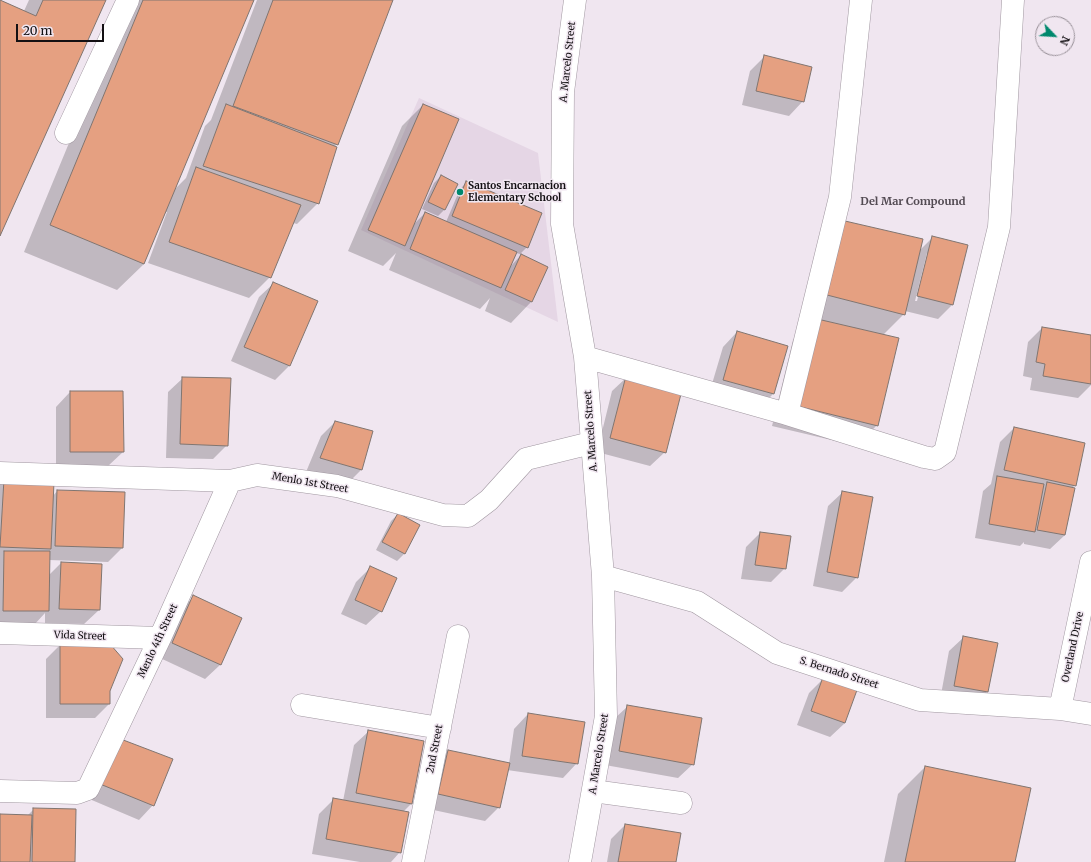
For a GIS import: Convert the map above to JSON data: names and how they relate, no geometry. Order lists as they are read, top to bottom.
{
  "streets": {
    "street": [
      "A. Marcelo Street",
      "Menlo 1st Street",
      "Vida Street",
      "Menlo 4th Street",
      "Overland Drive",
      "S. Bernado Street",
      "2nd Street"
    ]
  },
  "crossings": [
    ["A. Marcelo Street", "Menlo 1st Street"],
    ["A. Marcelo Street", "S. Bernado Street"],
    ["Menlo 1st Street", "Menlo 4th Street"],
    ["Vida Street", "Menlo 4th Street"],
    ["Overland Drive", "S. Bernado Street"]
  ],
  "districts": ["Del Mar Compound"],
  "places": ["Santos Encarnacion Elementary School"],
  "scale_bar": "20 m",
  "north": "bottom right"
}
